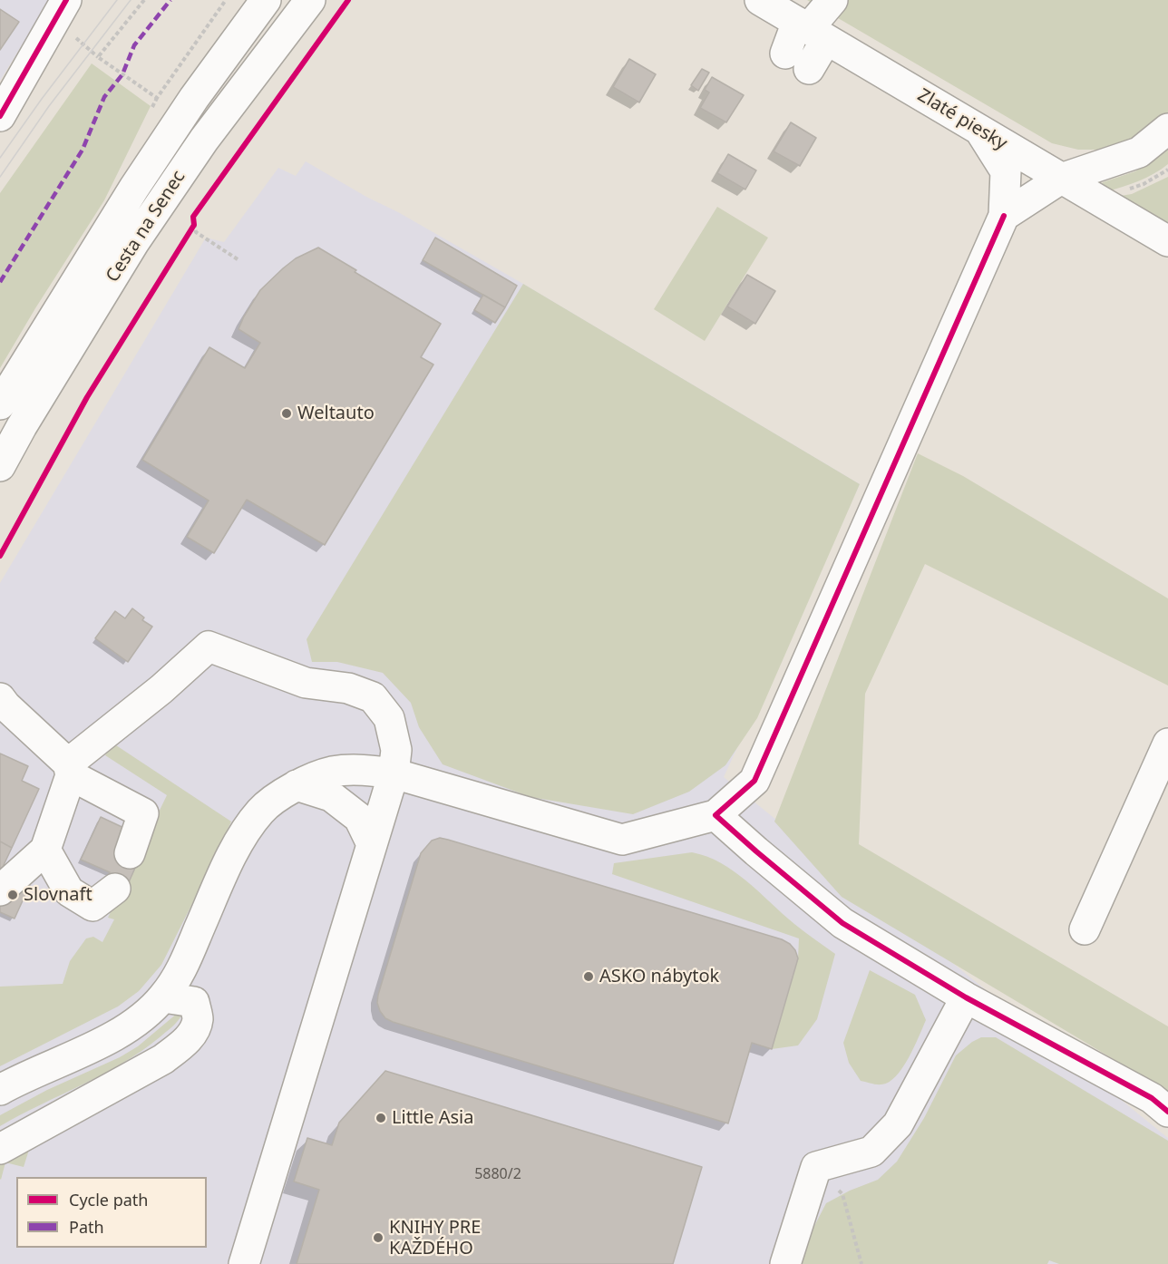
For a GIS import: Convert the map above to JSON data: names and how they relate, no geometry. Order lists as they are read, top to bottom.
{
  "streets": {
    "main road": ["Zlaté piesky", "Cesta na Senec"]
  },
  "places": [
    "Weltauto",
    "Slovnaft",
    "ASKO nábytok",
    "Little Asia",
    "KNIHY PRE KAŽDÉHO"
  ],
  "house_numbers": ["5880/2"],
  "legend": ["Cycle path", "Path"]
}
